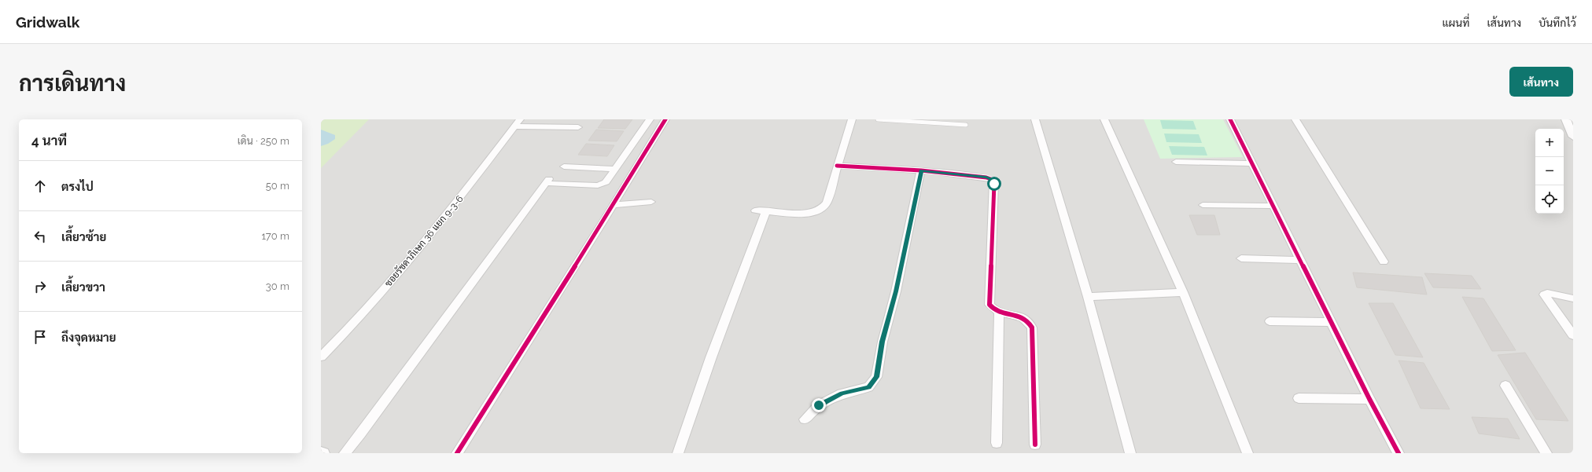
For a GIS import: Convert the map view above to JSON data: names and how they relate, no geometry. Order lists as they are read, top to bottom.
{
  "streets": {
    "street": ["ซอยรัชดาภิเษก 36 แยก 9-3-6"]
  },
  "page": {
    "header": "Gridwalk",
    "nav": ["แผนที่", "เส้นทาง", "บันทึกไว้"],
    "buttons": "เส้นทาง",
    "title": "การเดินทาง",
    "heading": ["4 นาที", "เดิน · 250 m"],
    "map_buttons": ["+", "−"],
    "list": [
      ["ตรงไป", "50 m"],
      ["เลี้ยวซ้าย", "170 m"],
      ["เลี้ยวขวา", "30 m"],
      "ถึงจุดหมาย"
    ]
  }
}
